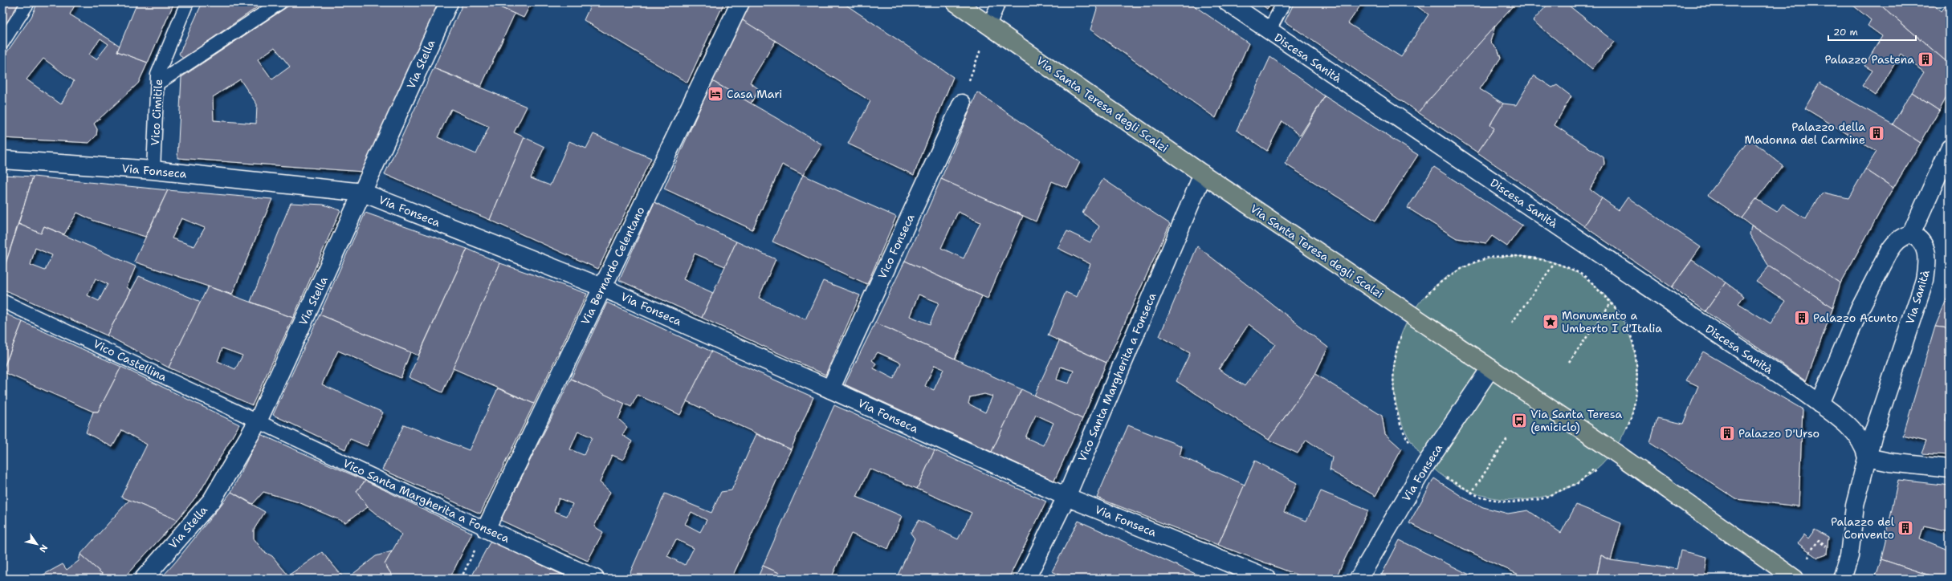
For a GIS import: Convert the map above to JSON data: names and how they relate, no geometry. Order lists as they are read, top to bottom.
{
  "streets": {
    "main road": ["Via Santa Teresa degli Scalzi"],
    "street": [
      "Discesa Sanità",
      "Via Stella",
      "Via Fonseca",
      "Vico Fonseca",
      "Via Bernardo Celentano",
      "Via Sanità",
      "Vico Santa Margherita a Fonseca"
    ],
    "lane": ["Vico Cimitile", "Vico Castellina"]
  },
  "crossings": [
    ["Discesa Sanità", "Via Sanità"],
    ["Via Stella", "Via Fonseca"],
    ["Via Stella", "Vico Castellina"],
    ["Via Stella", "Vico Santa Margherita a Fonseca"],
    ["Via Santa Teresa degli Scalzi", "Via Fonseca"],
    ["Via Santa Teresa degli Scalzi", "Vico Santa Margherita a Fonseca"],
    ["Vico Cimitile", "Via Fonseca"],
    ["Via Fonseca", "Vico Fonseca"],
    ["Via Fonseca", "Via Bernardo Celentano"],
    ["Via Fonseca", "Vico Santa Margherita a Fonseca"],
    ["Via Bernardo Celentano", "Vico Santa Margherita a Fonseca"],
    ["Vico Castellina", "Vico Santa Margherita a Fonseca"]
  ],
  "places": {
    "building": [
      "Palazzo Pastena",
      "Palazzo della Madonna del Carmine",
      "Palazzo Acunto",
      "Palazzo D'Urso",
      "Palazzo del Convento"
    ],
    "hotel": ["Casa Mari"],
    "place": ["Monumento a Umberto I d'Italia"],
    "bus stop": ["Via Santa Teresa (emiciclo)"]
  },
  "scale_bar": "20 m",
  "north": "bottom right"
}
